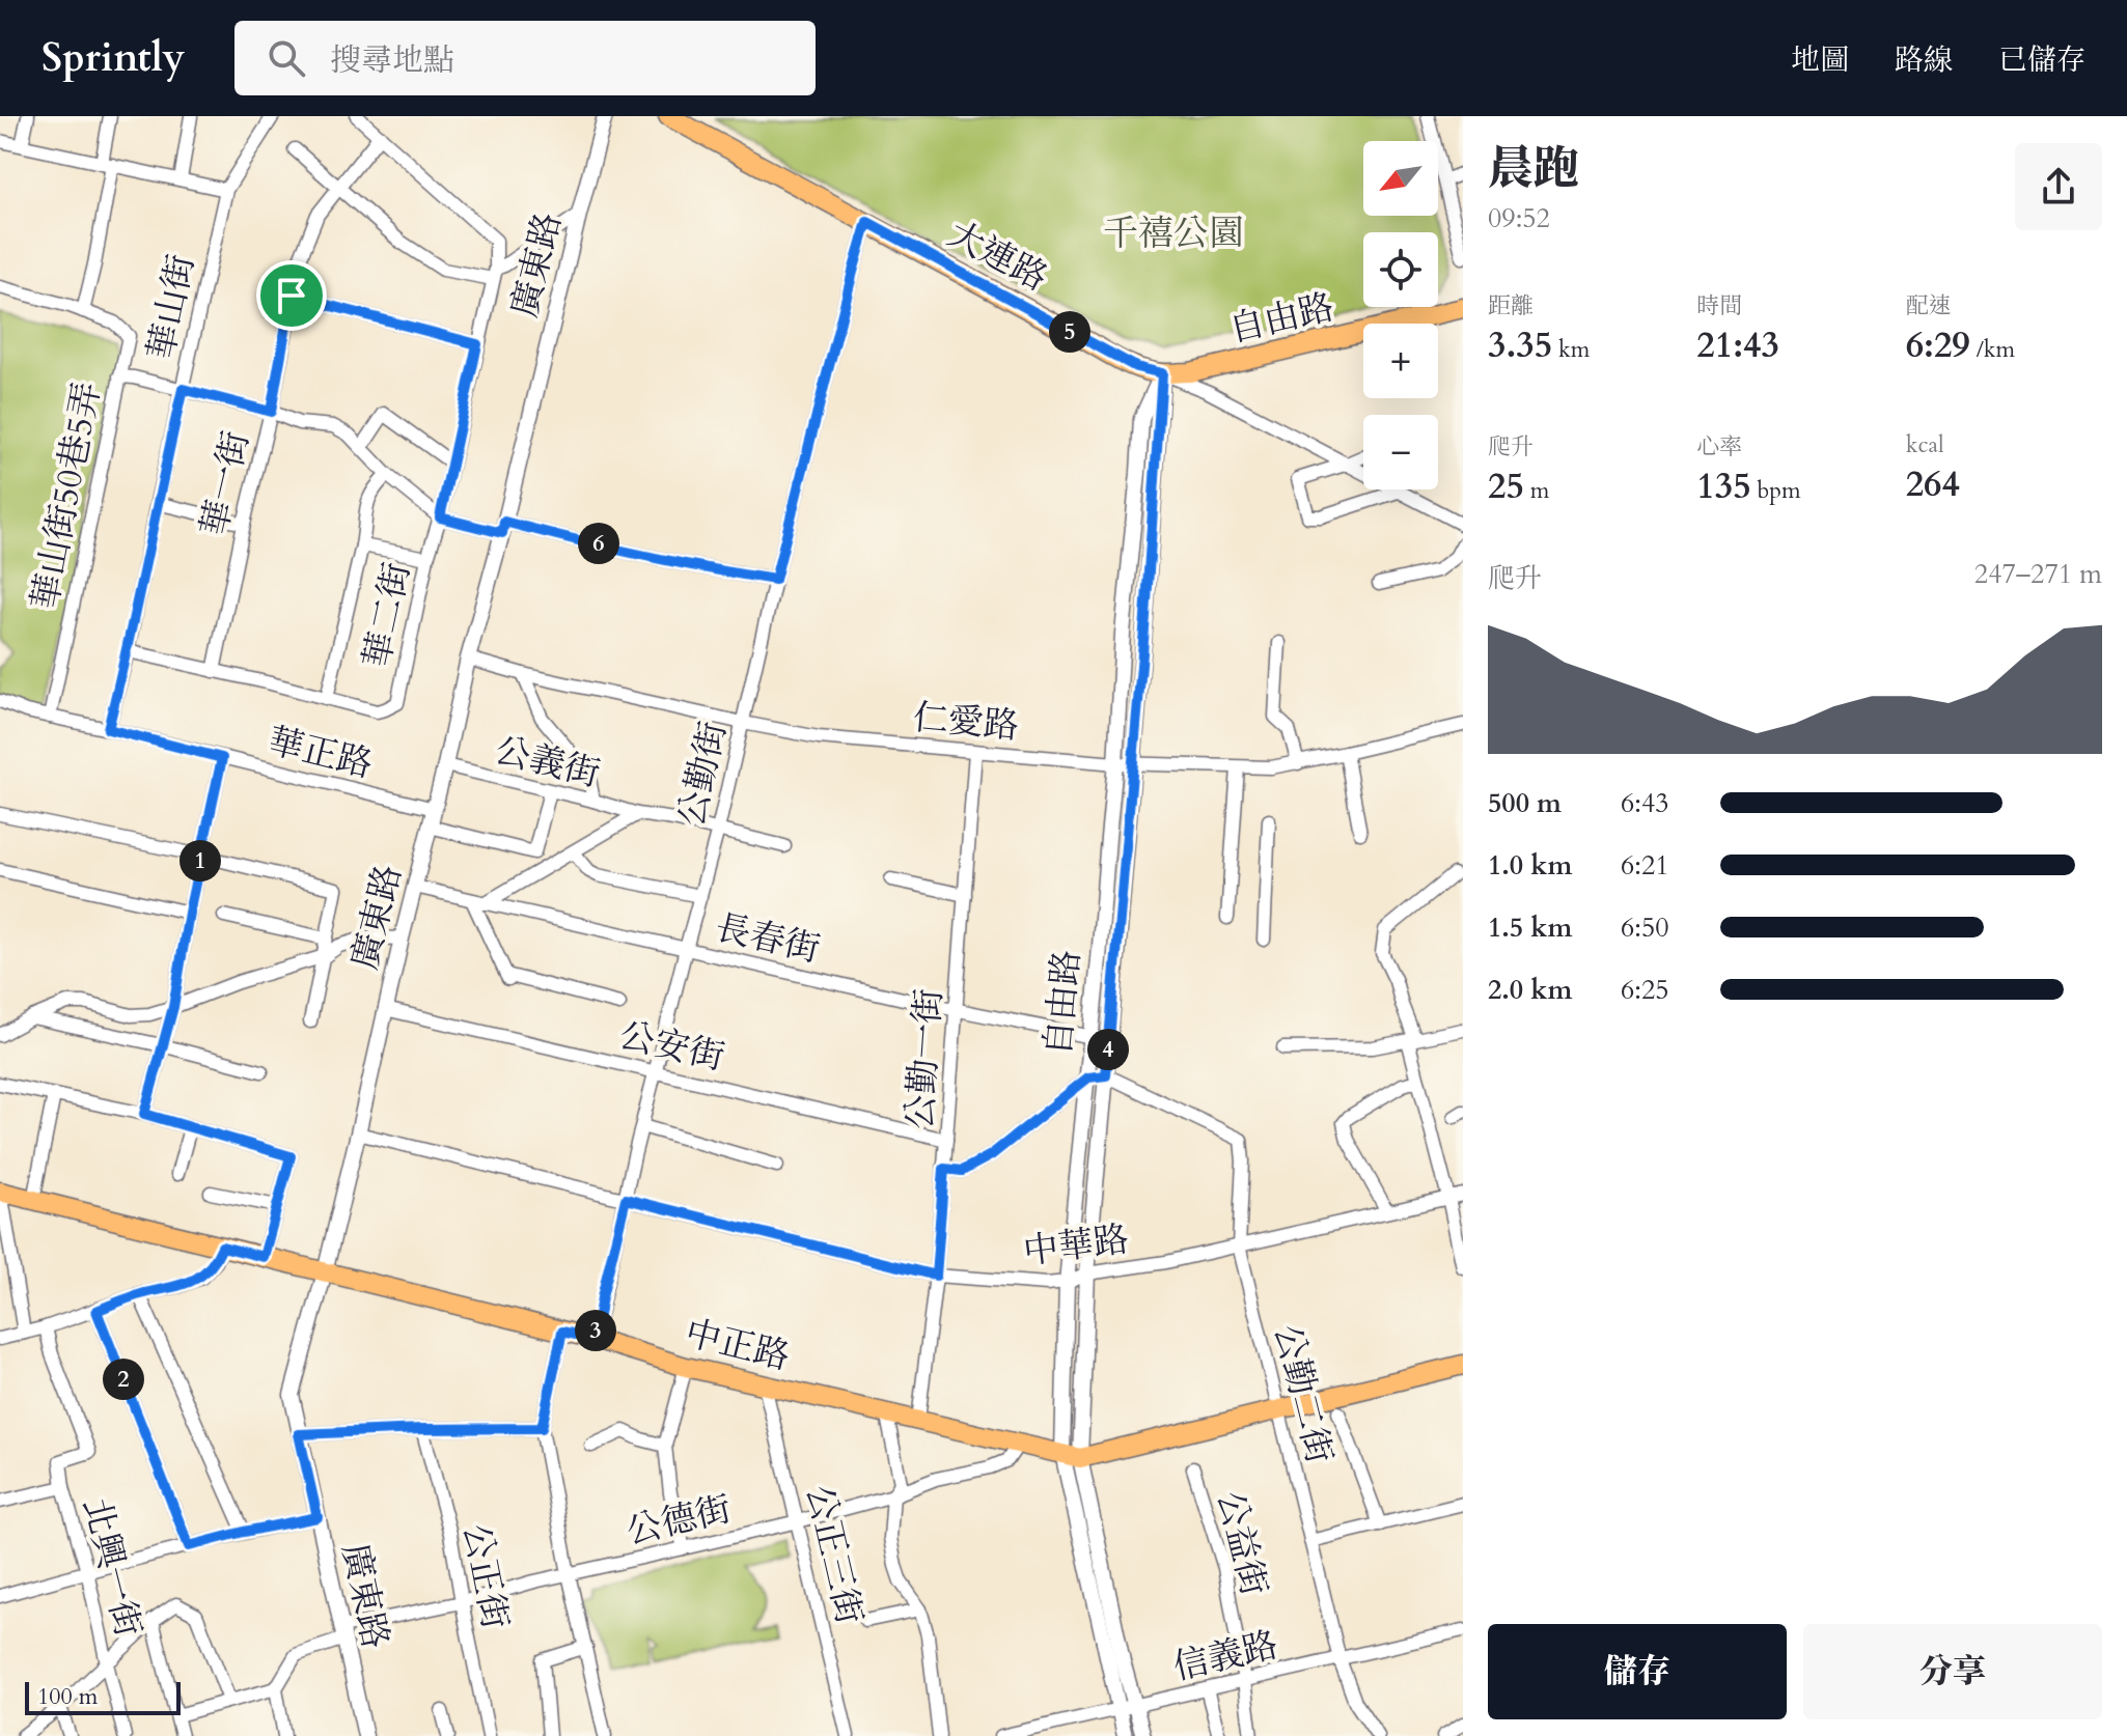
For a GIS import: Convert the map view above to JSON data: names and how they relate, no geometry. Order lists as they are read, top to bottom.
{
  "streets": {
    "main road": ["大連路", "自由路", "中正路"],
    "street": [
      "廣東路",
      "華山街",
      "華一街",
      "華山街50巷5弄",
      "華二街",
      "仁愛路",
      "華正路",
      "公義街",
      "公勤街",
      "長春街",
      "公安街",
      "公勤一街",
      "中華路",
      "公勤二街",
      "公德街",
      "公益街",
      "公正三街",
      "北興一街",
      "公正街",
      "信義路"
    ]
  },
  "crossings": [
    ["大連路", "自由路"],
    ["大連路", "公勤街"],
    ["廣東路", "仁愛路"],
    ["廣東路", "華正路"],
    ["廣東路", "公義街"],
    ["廣東路", "長春街"],
    ["廣東路", "公安街"],
    ["廣東路", "中華路"],
    ["廣東路", "中正路"],
    ["廣東路", "公德街"],
    ["華山街", "華二街"],
    ["華山街", "華正路"],
    ["自由路", "仁愛路"],
    ["自由路", "長春街"],
    ["自由路", "中華路"],
    ["自由路", "中正路"],
    ["自由路", "公勤二街"],
    ["自由路", "信義路"],
    ["華一街", "華二街"],
    ["華山街50巷5弄", "華正路"],
    ["仁愛路", "公勤街"],
    ["仁愛路", "公勤一街"],
    ["公義街", "公勤街"],
    ["公義街", "長春街"],
    ["公勤街", "長春街"],
    ["公勤街", "公安街"],
    ["公勤街", "中華路"],
    ["公勤街", "中正路"],
    ["長春街", "公勤一街"],
    ["公安街", "公勤一街"],
    ["公勤一街", "中華路"],
    ["公勤一街", "中正路"],
    ["中華路", "公勤二街"],
    ["中正路", "公勤二街"],
    ["中正路", "公德街"],
    ["中正路", "公正三街"],
    ["公勤二街", "信義路"],
    ["公德街", "公正三街"],
    ["公德街", "公正街"],
    ["公益街", "信義路"]
  ],
  "parks": ["千禧公園"],
  "scale_bar": "100 m",
  "north": "bottom left",
  "page": {
    "header": "Sprintly",
    "search": "搜尋地點",
    "nav": ["地圖", "路線", "已儲存"],
    "heading": ["晨跑", "09:52"],
    "map_buttons": ["+", "−"],
    "stats": [
      ["距離", "3.35 km"],
      ["時間", "21:43"],
      ["配速", "6:29 /km"],
      ["爬升", "25 m"],
      ["心率", "135 bpm"],
      ["kcal", "264"]
    ],
    "pins": [
      "5",
      "6",
      "1",
      "4",
      "3",
      "2"
    ],
    "chart": ["爬升", "247–271 m"],
    "list": [
      {
        "name": "500 m",
        "note": "6:43"
      },
      {
        "name": "1.0 km",
        "note": "6:21"
      },
      {
        "name": "1.5 km",
        "note": "6:50"
      },
      {
        "name": "2.0 km",
        "note": "6:25"
      }
    ],
    "buttons": ["儲存", "分享"],
    "scale": "100 m"
  }
}
